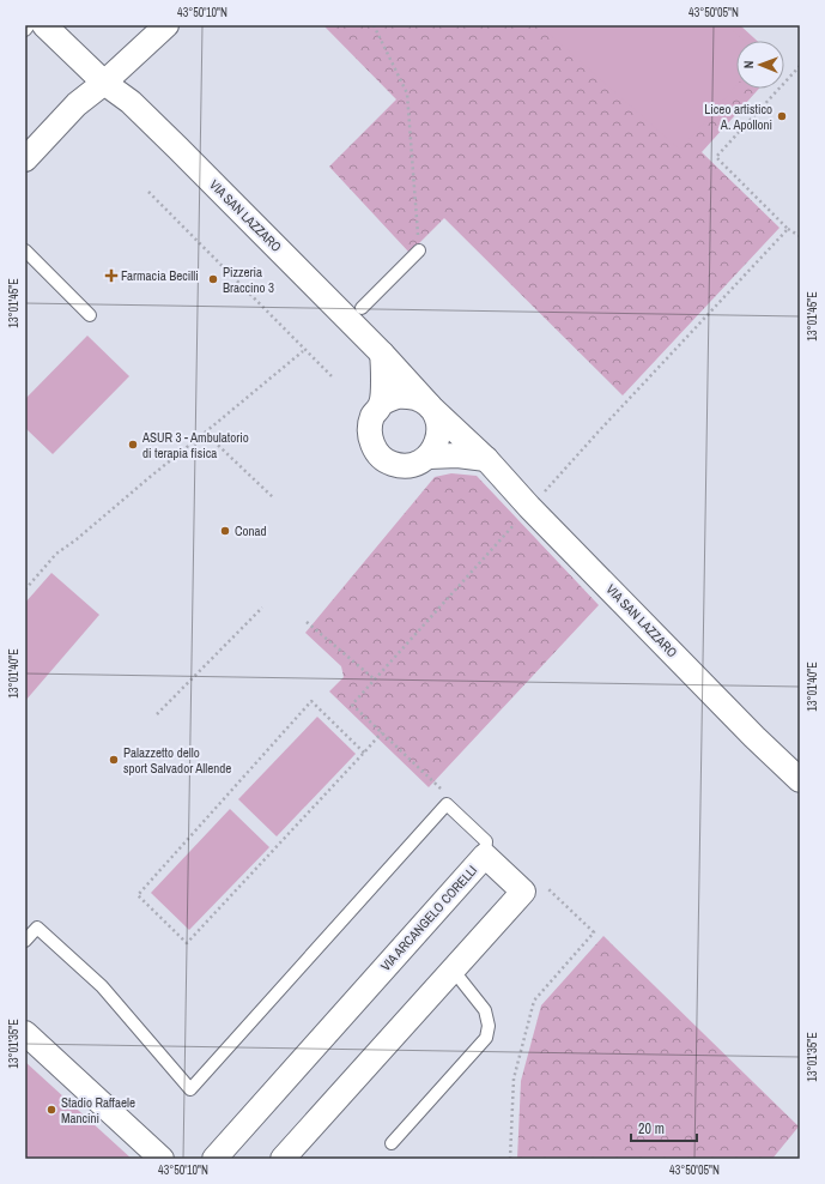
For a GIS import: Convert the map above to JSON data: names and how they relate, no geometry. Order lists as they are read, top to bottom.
{
  "streets": {
    "street": ["VIA SAN LAZZARO", "VIA ARCANGELO CORELLI"]
  },
  "places": {
    "other": [
      "Liceo artistico A. Apolloni",
      "Pizzeria Braccino 3",
      "ASUR 3 - Ambulatorio di terapia fisica",
      "Conad",
      "Palazzetto dello sport Salvador Allende",
      "Stadio Raffaele Mancini"
    ],
    "health": ["Farmacia Becilli"]
  },
  "scale_bar": "20 m",
  "north": "left",
  "coordinates": [
    "43°50'10\"N",
    "43°50'05\"N",
    "13°01'45\"E",
    "13°01'40\"E",
    "13°01'35\"E"
  ]
}
